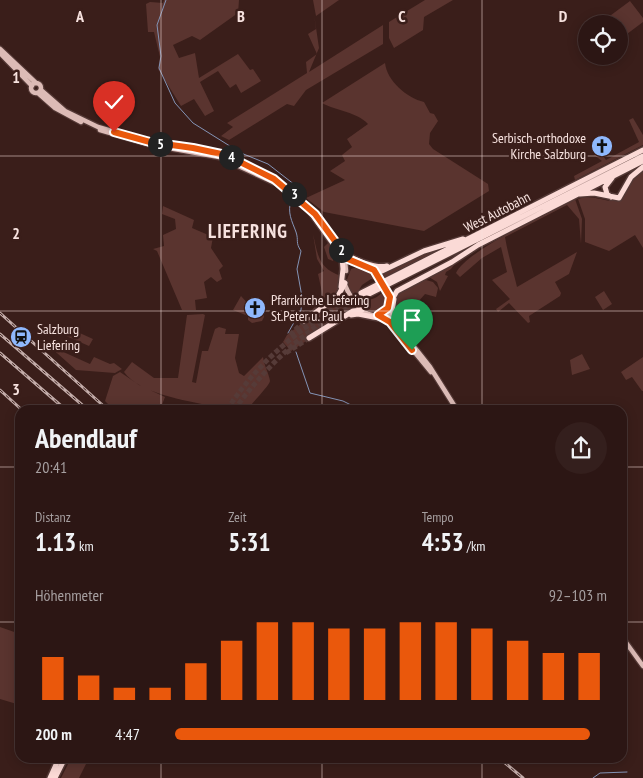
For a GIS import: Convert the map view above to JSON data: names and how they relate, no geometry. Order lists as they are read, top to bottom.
{
  "streets": {
    "highway": ["West Autobahn"]
  },
  "districts": ["LIEFERING"],
  "places": {
    "church": ["Serbisch-orthodoxe Kirche Salzburg", "Pfarrkirche Liefering St.Peter u. Paul"],
    "station": ["Salzburg Liefering"]
  },
  "page": {
    "pins": [
      "5",
      "4",
      "3",
      "2"
    ],
    "heading": ["Abendlauf", "20:41"],
    "stats": [
      ["Distanz", "1.13 km"],
      ["Zeit", "5:31"],
      ["Tempo", "4:53 /km"]
    ],
    "chart": ["Höhenmeter", "92–103 m"],
    "list": [
      {
        "name": "200 m",
        "note": "4:47"
      }
    ]
  },
  "grid": {
    "columns": [
      "A",
      "B",
      "C",
      "D"
    ],
    "rows": ["1", "2", "3"]
  }
}
